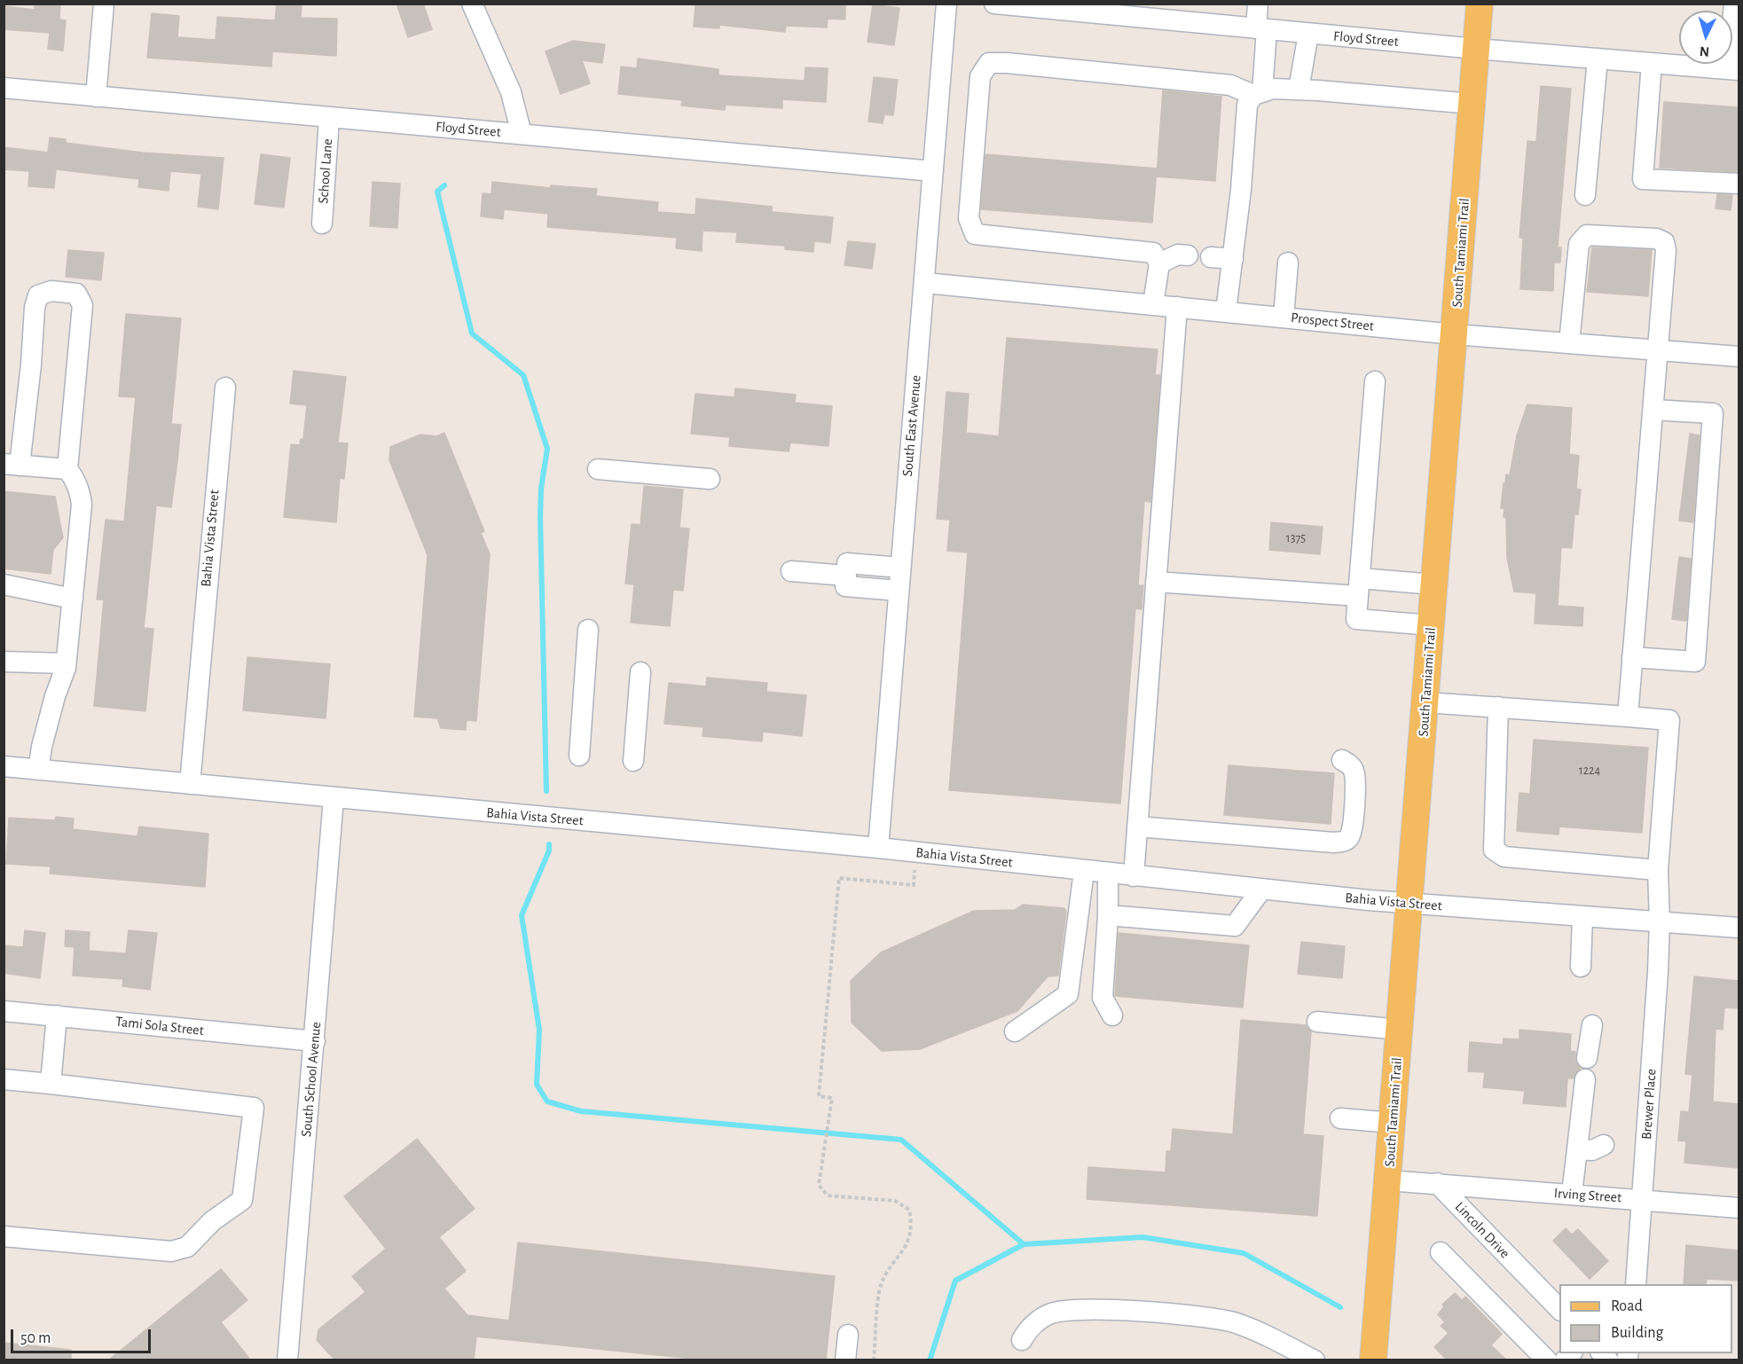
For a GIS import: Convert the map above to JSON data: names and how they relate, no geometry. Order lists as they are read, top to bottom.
{
  "streets": {
    "main road": ["South Tamiami Trail"],
    "street": [
      "Floyd Street",
      "School Lane",
      "Prospect Street",
      "South East Avenue",
      "Bahia Vista Street",
      "Tami Sola Street",
      "South School Avenue",
      "Brewer Place",
      "Irving Street",
      "Lincoln Drive"
    ]
  },
  "crossings": [
    ["Floyd Street", "School Lane"],
    ["Floyd Street", "South Tamiami Trail"],
    ["Floyd Street", "South East Avenue"],
    ["South Tamiami Trail", "Prospect Street"],
    ["South Tamiami Trail", "Bahia Vista Street"],
    ["Prospect Street", "South East Avenue"],
    ["South East Avenue", "Bahia Vista Street"],
    ["Bahia Vista Street", "South School Avenue"],
    ["Bahia Vista Street", "Brewer Place"],
    ["Tami Sola Street", "South School Avenue"],
    ["Brewer Place", "Irving Street"],
    ["Irving Street", "Lincoln Drive"]
  ],
  "house_numbers": ["1375", "1224"],
  "legend": ["Road", "Building"],
  "scale_bar": "50 m",
  "north": "bottom"
}
